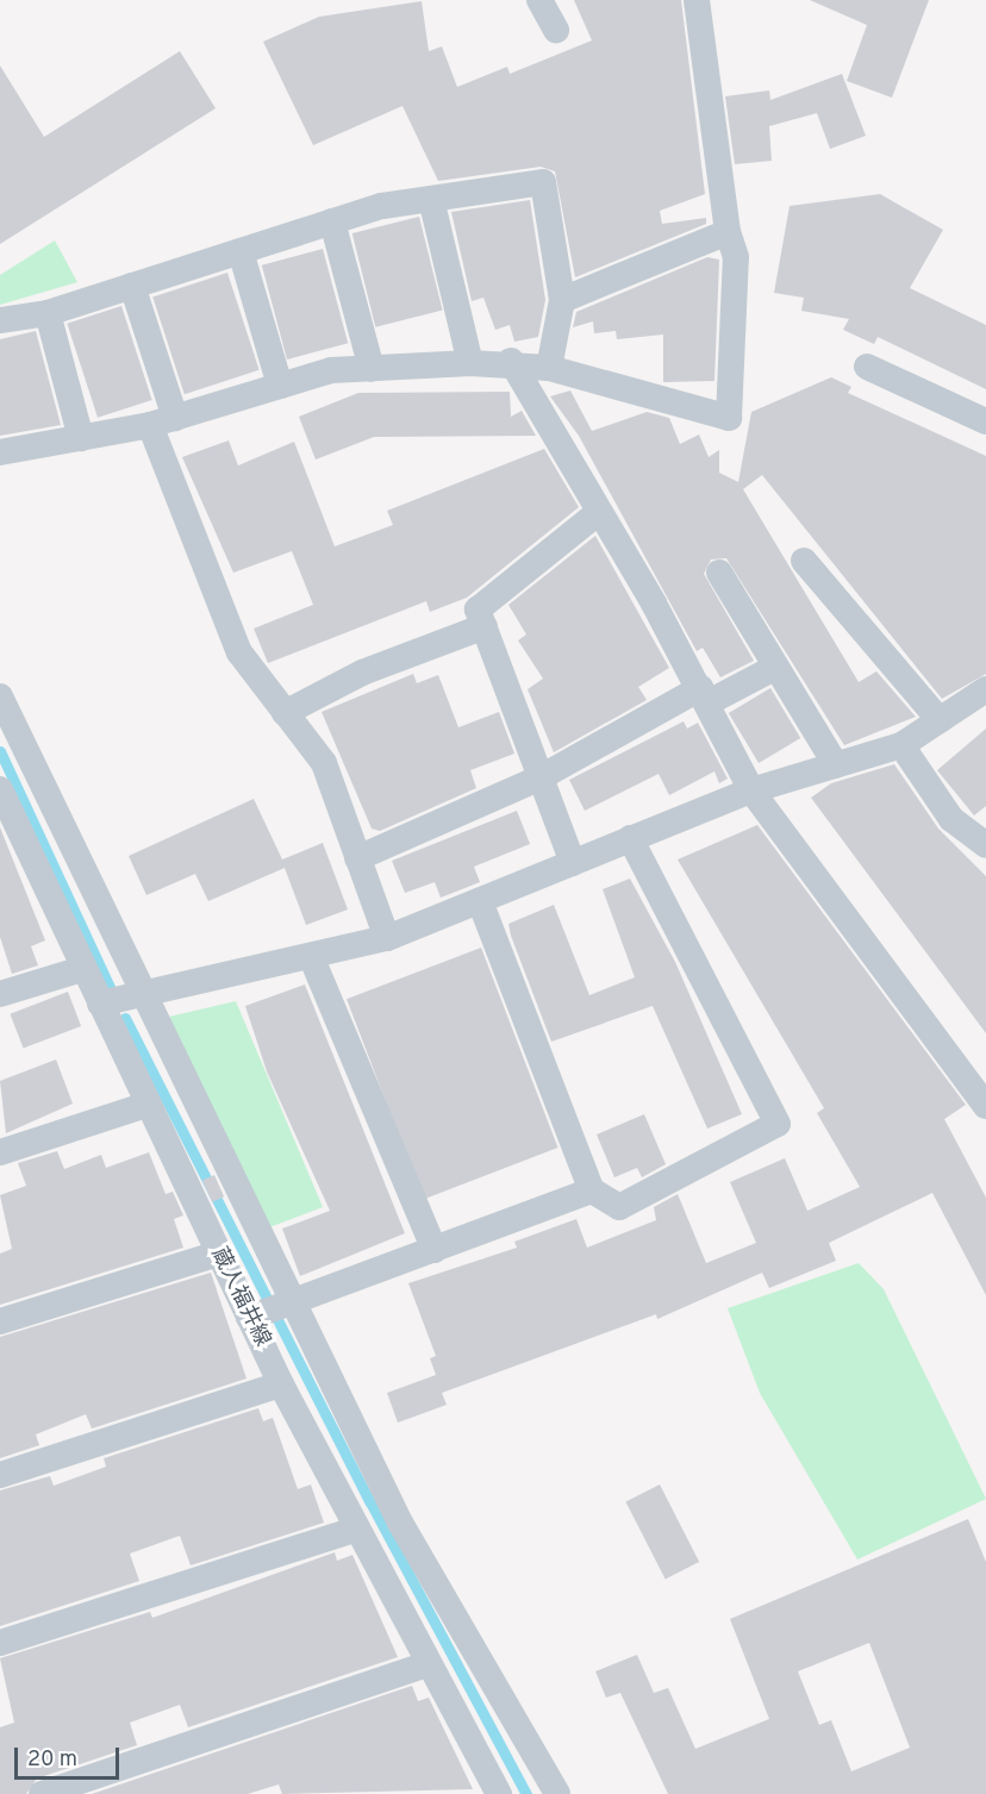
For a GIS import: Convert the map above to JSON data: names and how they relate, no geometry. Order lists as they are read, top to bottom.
{
  "streets": {
    "street": ["蔵人福井線"]
  },
  "scale_bar": "20 m"
}
